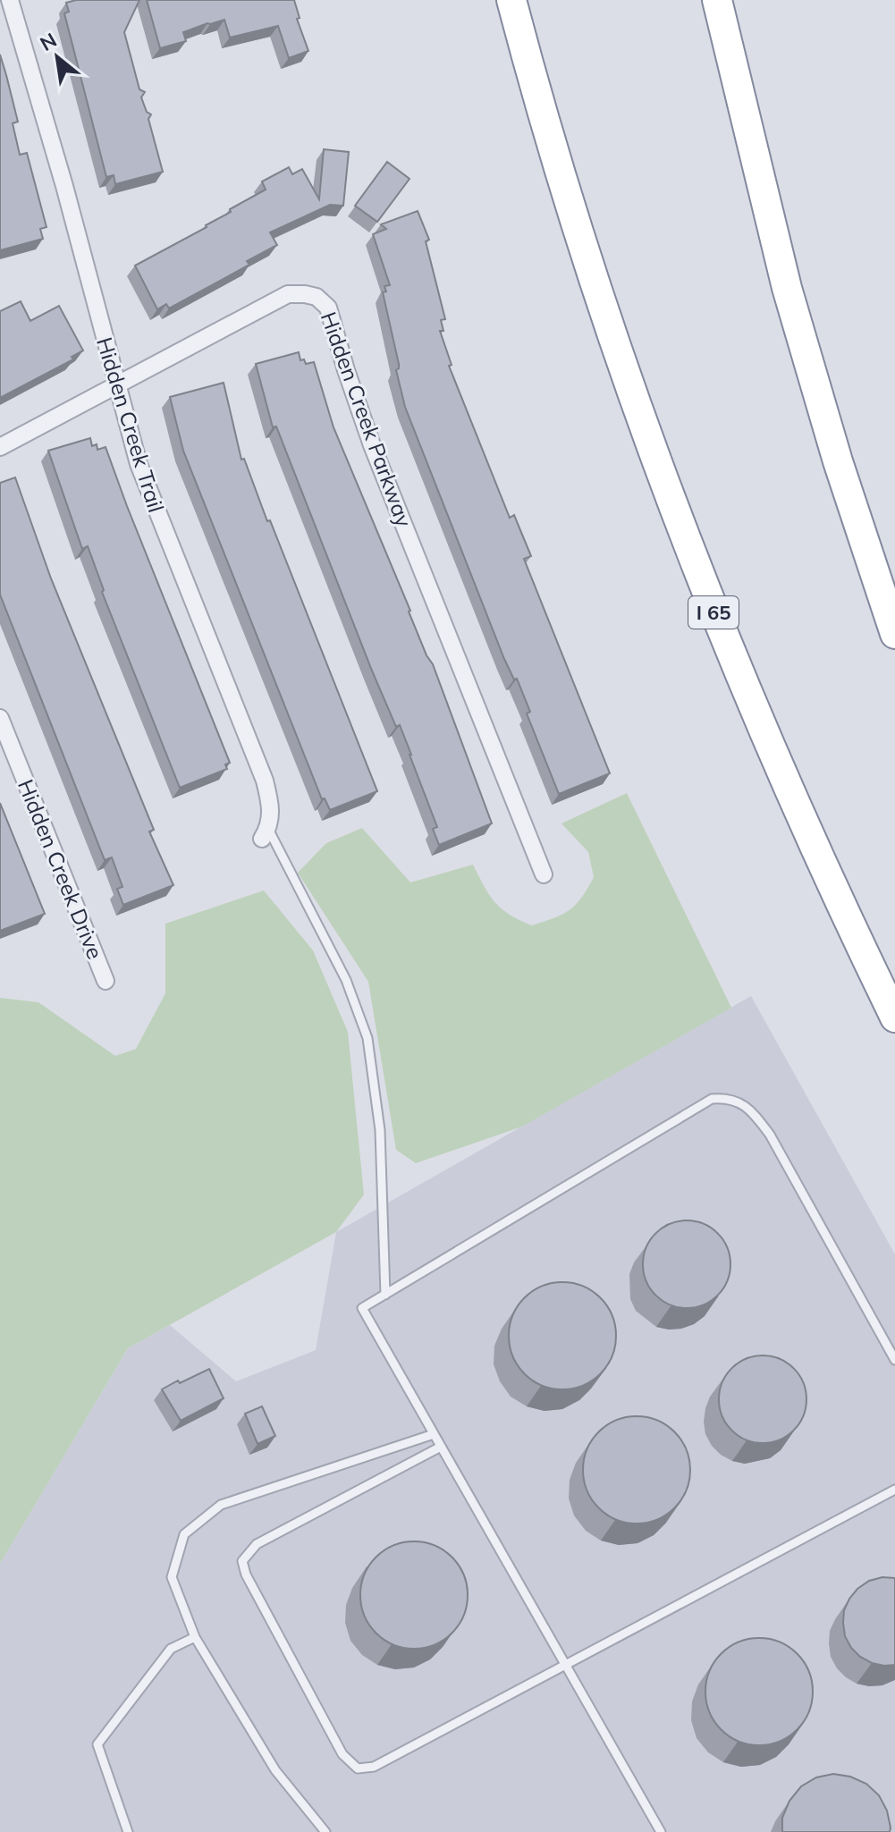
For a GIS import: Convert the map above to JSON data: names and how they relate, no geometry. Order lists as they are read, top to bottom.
{
  "streets": {
    "highway": ["I 65"],
    "street": ["Hidden Creek Parkway", "Hidden Creek Trail", "Hidden Creek Drive"]
  },
  "crossings": [
    ["Hidden Creek Parkway", "Hidden Creek Trail"]
  ],
  "north": "top left"
}
